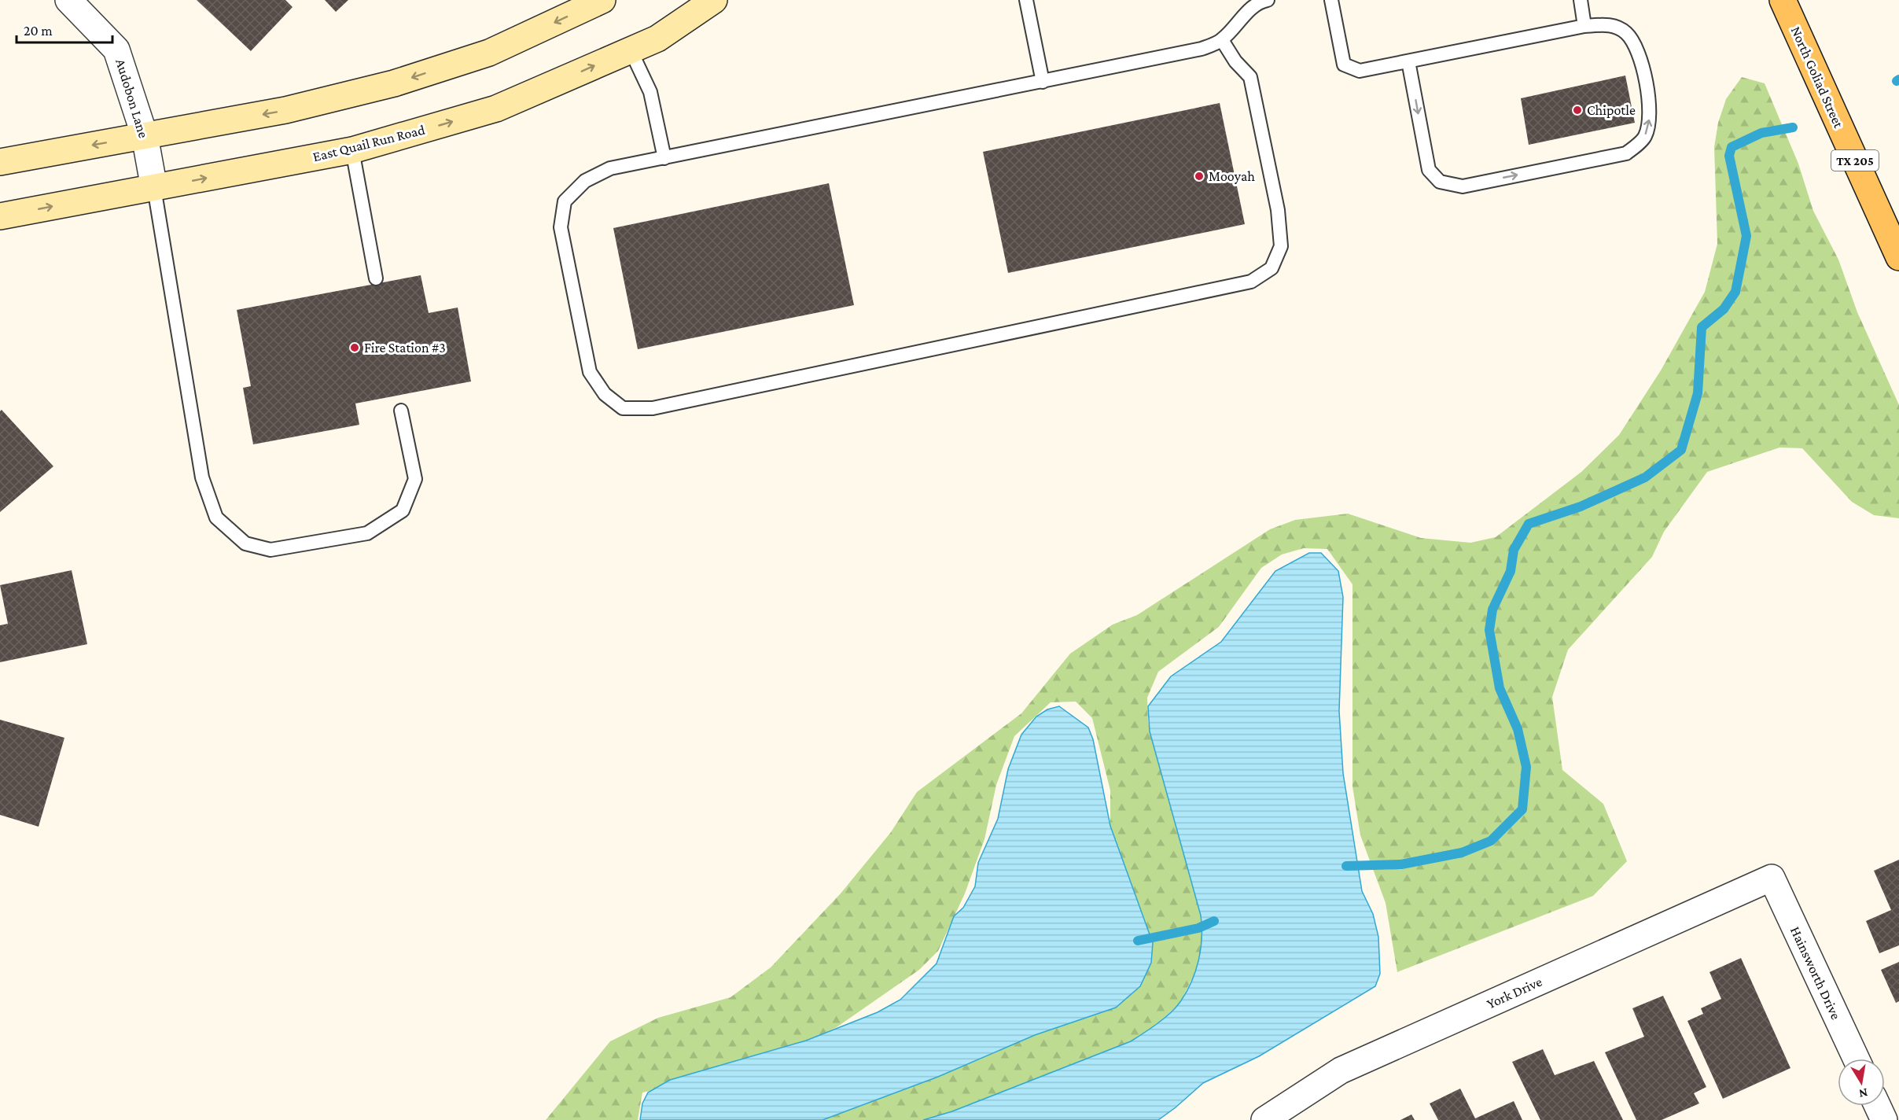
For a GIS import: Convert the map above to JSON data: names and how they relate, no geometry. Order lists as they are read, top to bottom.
{
  "streets": {
    "main road": ["North Goliad Street", "TX 205"],
    "street": [
      "Audobon Lane",
      "East Quail Run Road",
      "Hainsworth Drive",
      "York Drive"
    ]
  },
  "crossings": [
    ["Audobon Lane", "East Quail Run Road"],
    ["Hainsworth Drive", "York Drive"]
  ],
  "places": ["Chipotle", "Mooyah", "Fire Station #3"],
  "scale_bar": "20 m",
  "north": "bottom"
}
